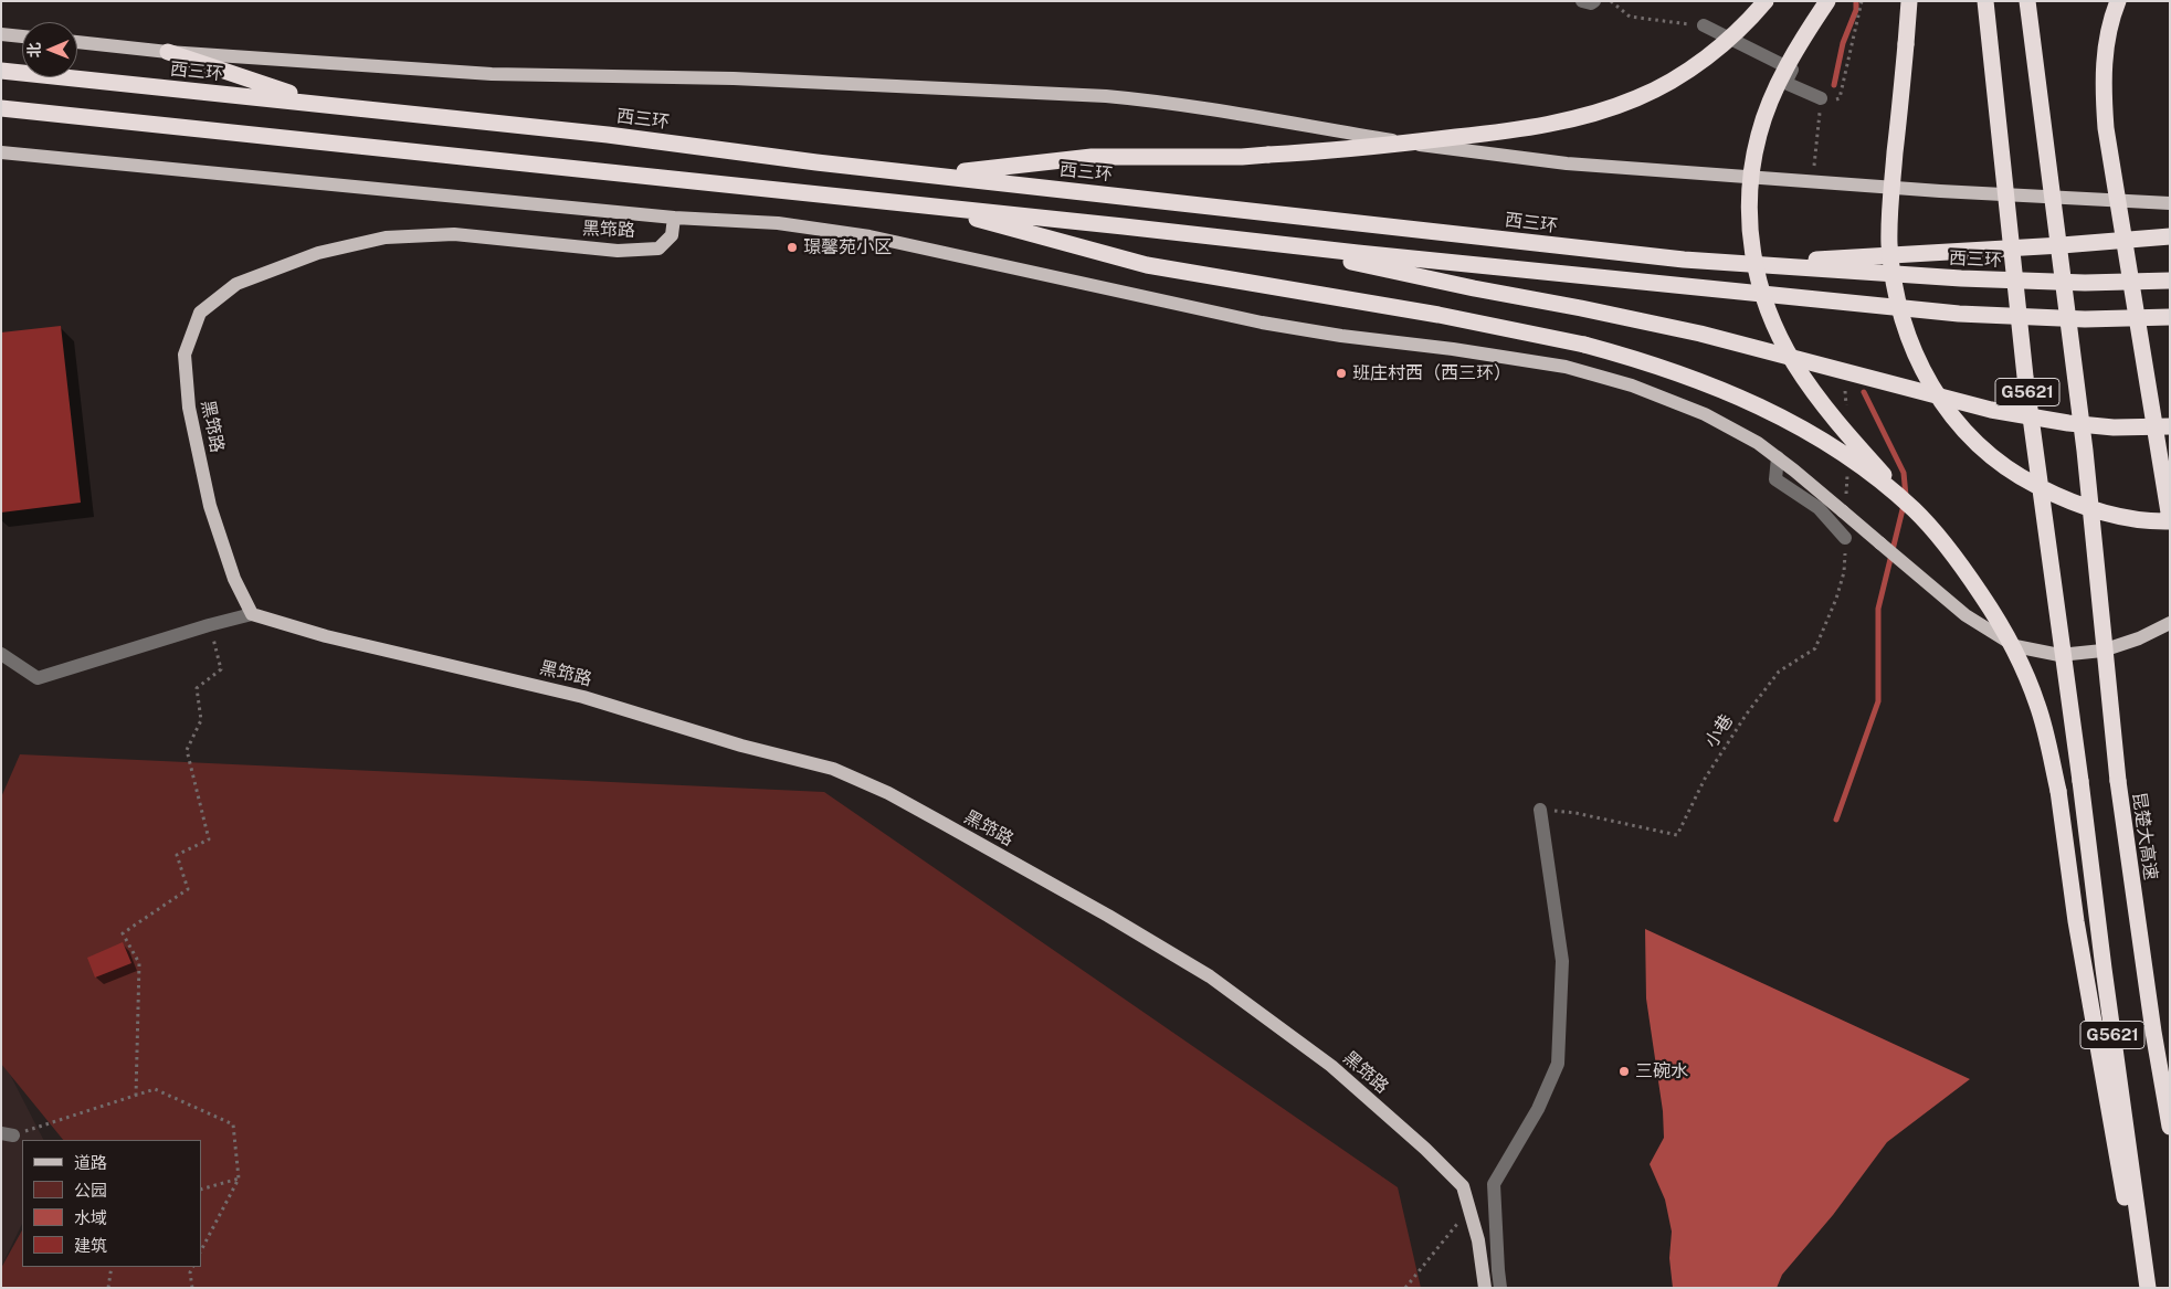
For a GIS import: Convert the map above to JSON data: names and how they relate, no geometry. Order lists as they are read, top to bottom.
{
  "streets": {
    "highway": ["西三环", "G5621", "昆楚大高速"],
    "main road": ["黑筇路"],
    "path": ["小巷"]
  },
  "places": ["璟馨苑小区", "班庄村西（西三环）", "三碗水"],
  "legend": [
    "道路",
    "公园",
    "水域",
    "建筑"
  ],
  "north": "left"
}
